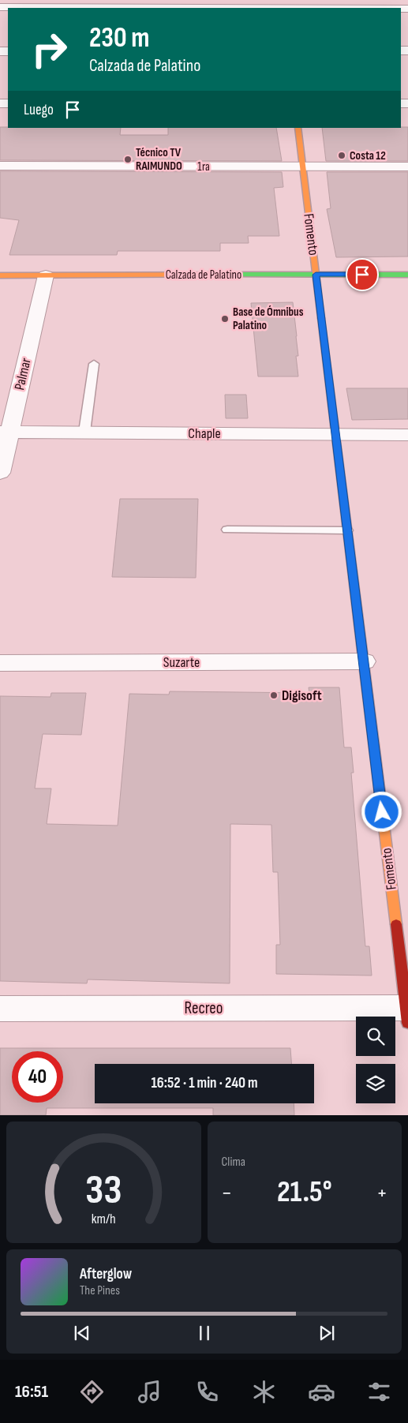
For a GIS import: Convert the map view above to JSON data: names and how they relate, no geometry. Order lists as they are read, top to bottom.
{
  "streets": {
    "street": [
      "1ra",
      "Fomento",
      "Calzada de Palatino",
      "Palmar",
      "Chaple",
      "Suzarte",
      "Recreo"
    ]
  },
  "crossings": [
    ["1ra", "Fomento"],
    ["Fomento", "Calzada de Palatino"],
    ["Fomento", "Chaple"],
    ["Fomento", "Suzarte"],
    ["Fomento", "Recreo"],
    ["Calzada de Palatino", "Palmar"],
    ["Palmar", "Chaple"]
  ],
  "places": [
    "Costa 12",
    "Técnico TV RAIMUNDO",
    "Base de Ómnibus Palatino",
    "Digisoft"
  ],
  "page": {
    "turn": ["230 m", "Calzada de Palatino"],
    "then": "Luego",
    "limit": "40",
    "trip": "16:52 · 1 min · 240 m",
    "tile": "Clima",
    "heat": ["−", "21.5°", "+"],
    "song": ["Afterglow", "The Pines"],
    "tabs": "16:51",
    "gauge": ["33", "km/h"]
  }
}
